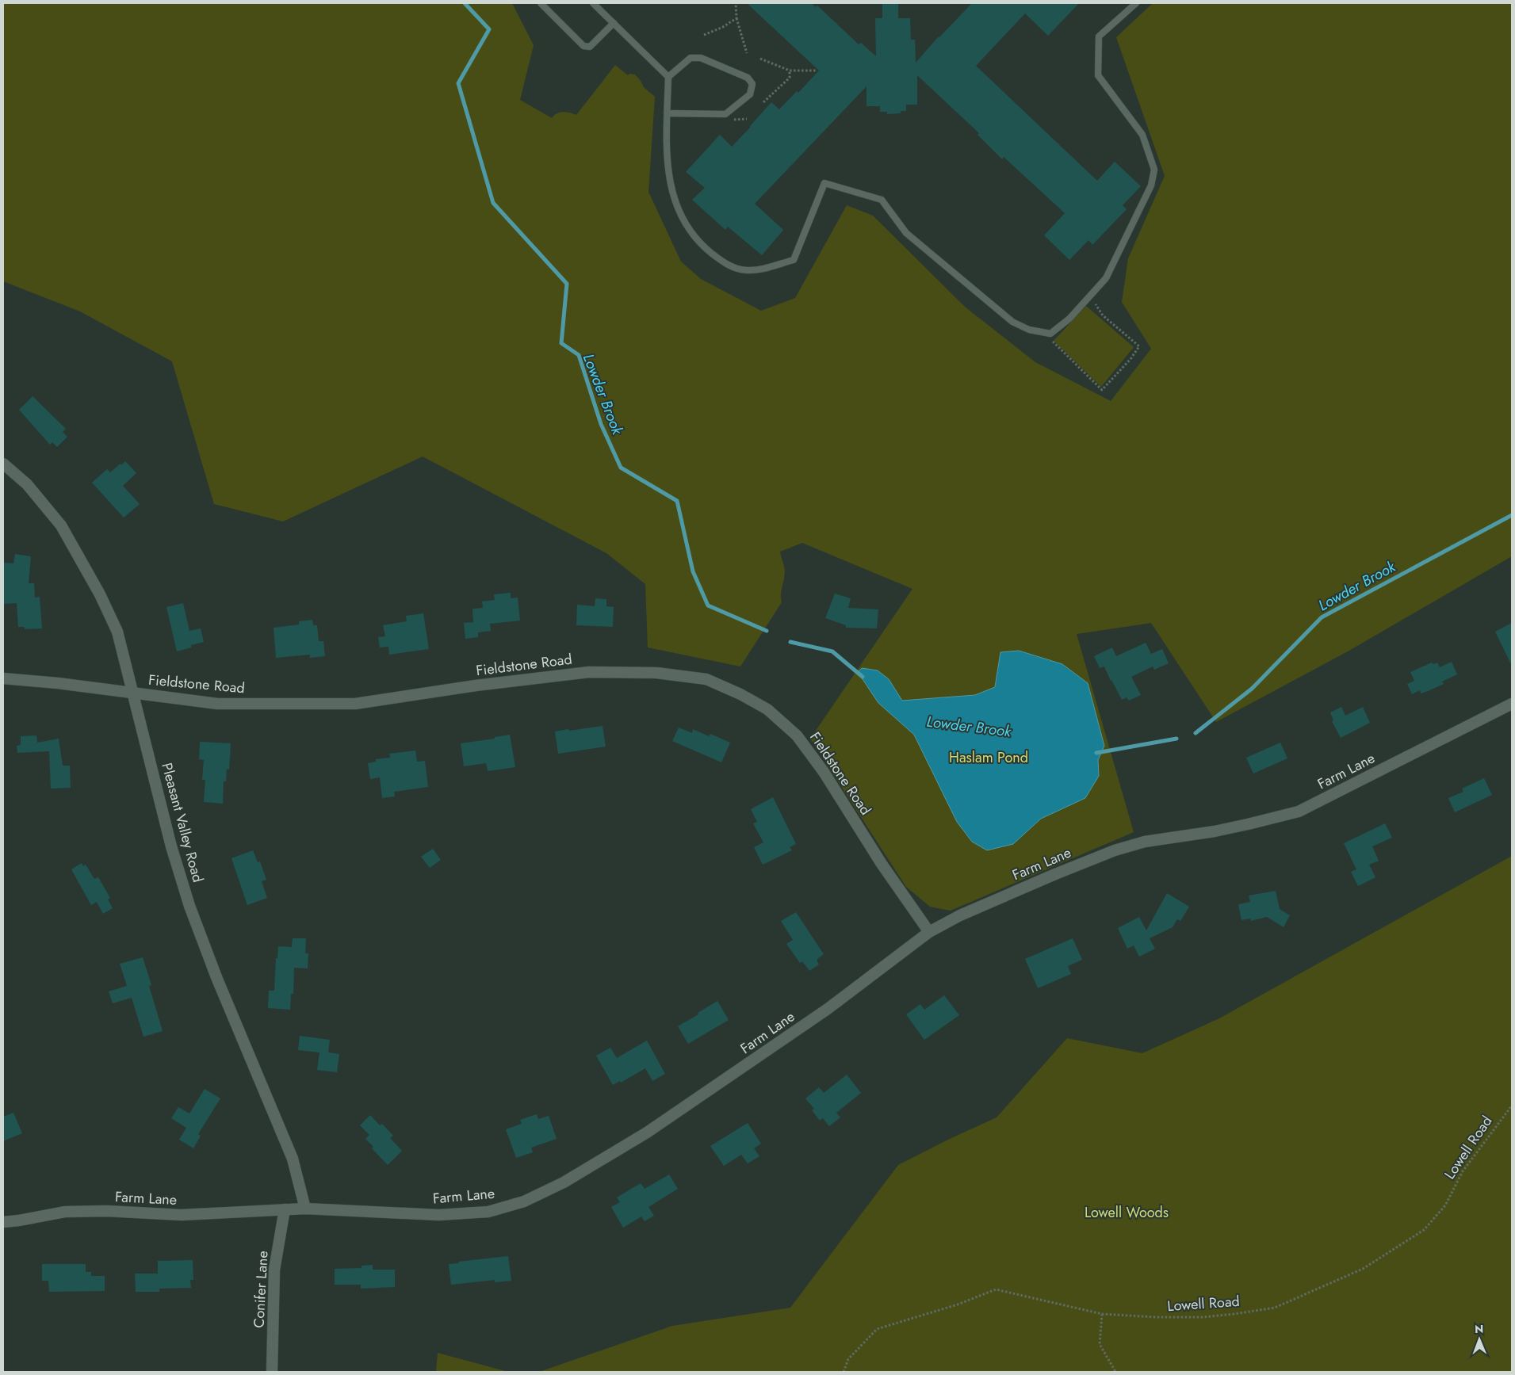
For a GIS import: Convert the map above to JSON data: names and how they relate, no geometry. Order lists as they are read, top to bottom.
{
  "streets": {
    "street": [
      "Fieldstone Road",
      "Farm Lane",
      "Pleasant Valley Road",
      "Conifer Lane"
    ],
    "path": ["Lowell Road"]
  },
  "crossings": [
    ["Fieldstone Road", "Farm Lane"],
    ["Fieldstone Road", "Pleasant Valley Road"],
    ["Farm Lane", "Pleasant Valley Road"],
    ["Farm Lane", "Conifer Lane"]
  ],
  "water": ["Lowder Brook"],
  "parks": ["Haslam Pond", "Lowell Woods"],
  "north": "top"
}
